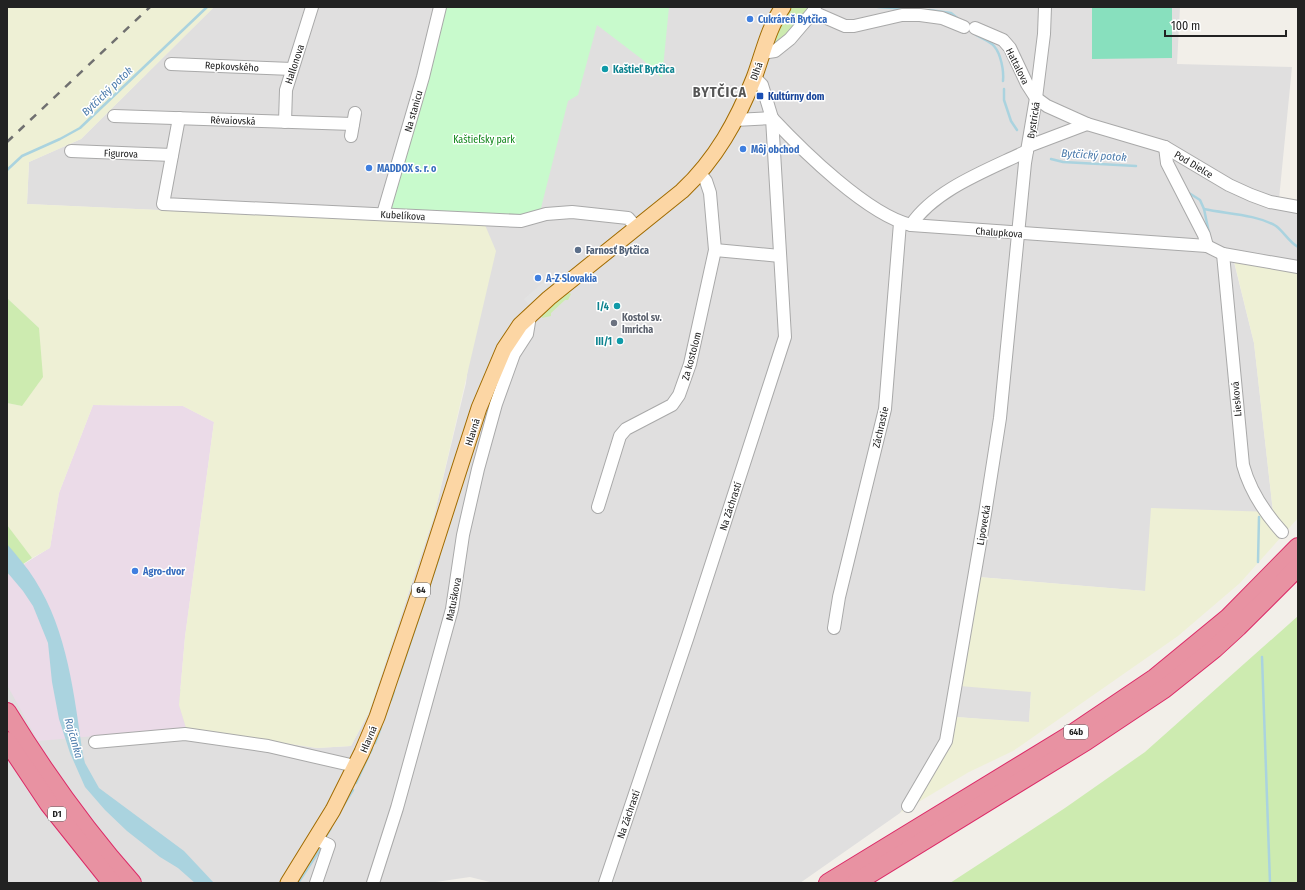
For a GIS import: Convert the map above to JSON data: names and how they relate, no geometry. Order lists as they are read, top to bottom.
{
  "streets": {
    "highway": ["64b", "D1"],
    "main road": ["Dlhá", "Hlavná", "64"],
    "street": [
      "Hallonova",
      "Repkovského",
      "Hattalova",
      "Na stanicu",
      "Révaiovská",
      "Bystrická",
      "Figurova",
      "Pod Dielce",
      "Kubelíkova",
      "Chalupkova",
      "Za kostolom",
      "Liesková",
      "Záchrastie",
      "Na Záchrastí",
      "Lipovecká",
      "Matuškova"
    ]
  },
  "crossings": [
    ["Hallonova", "Repkovského"],
    ["Hallonova", "Révaiovská"],
    ["Hattalova", "Dlhá"],
    ["Hattalova", "Bystrická"],
    ["Hattalova", "Pod Dielce"],
    ["Dlhá", "Za kostolom"],
    ["Dlhá", "Hlavná"],
    ["Na stanicu", "Kubelíkova"],
    ["Bystrická", "Pod Dielce"],
    ["Bystrická", "Chalupkova"],
    ["Bystrická", "Lipovecká"],
    ["Figurova", "Kubelíkova"],
    ["Kubelíkova", "Hlavná"],
    ["Chalupkova", "Liesková"],
    ["Chalupkova", "Záchrastie"],
    ["Chalupkova", "Na Záchrastí"],
    ["Chalupkova", "Lipovecká"],
    ["Za kostolom", "Hlavná"],
    ["Hlavná", "Matuškova"]
  ],
  "districts": ["BYTČICA"],
  "water": ["Bytčický potok", "Rajčanka"],
  "parks": ["Kaštieľsky park"],
  "places": {
    "other": [
      "Cukráreň Bytčica",
      "Kaštieľ Bytčica",
      "Môj obchod",
      "MADDOX s. r. o",
      "Farnosť Bytčica",
      "A-Z Slovakia",
      "I/4",
      "Kostol sv. Imricha",
      "III/1",
      "Agro-dvor"
    ],
    "transit": ["Kultúrny dom"]
  },
  "scale_bar": "100 m"
}
